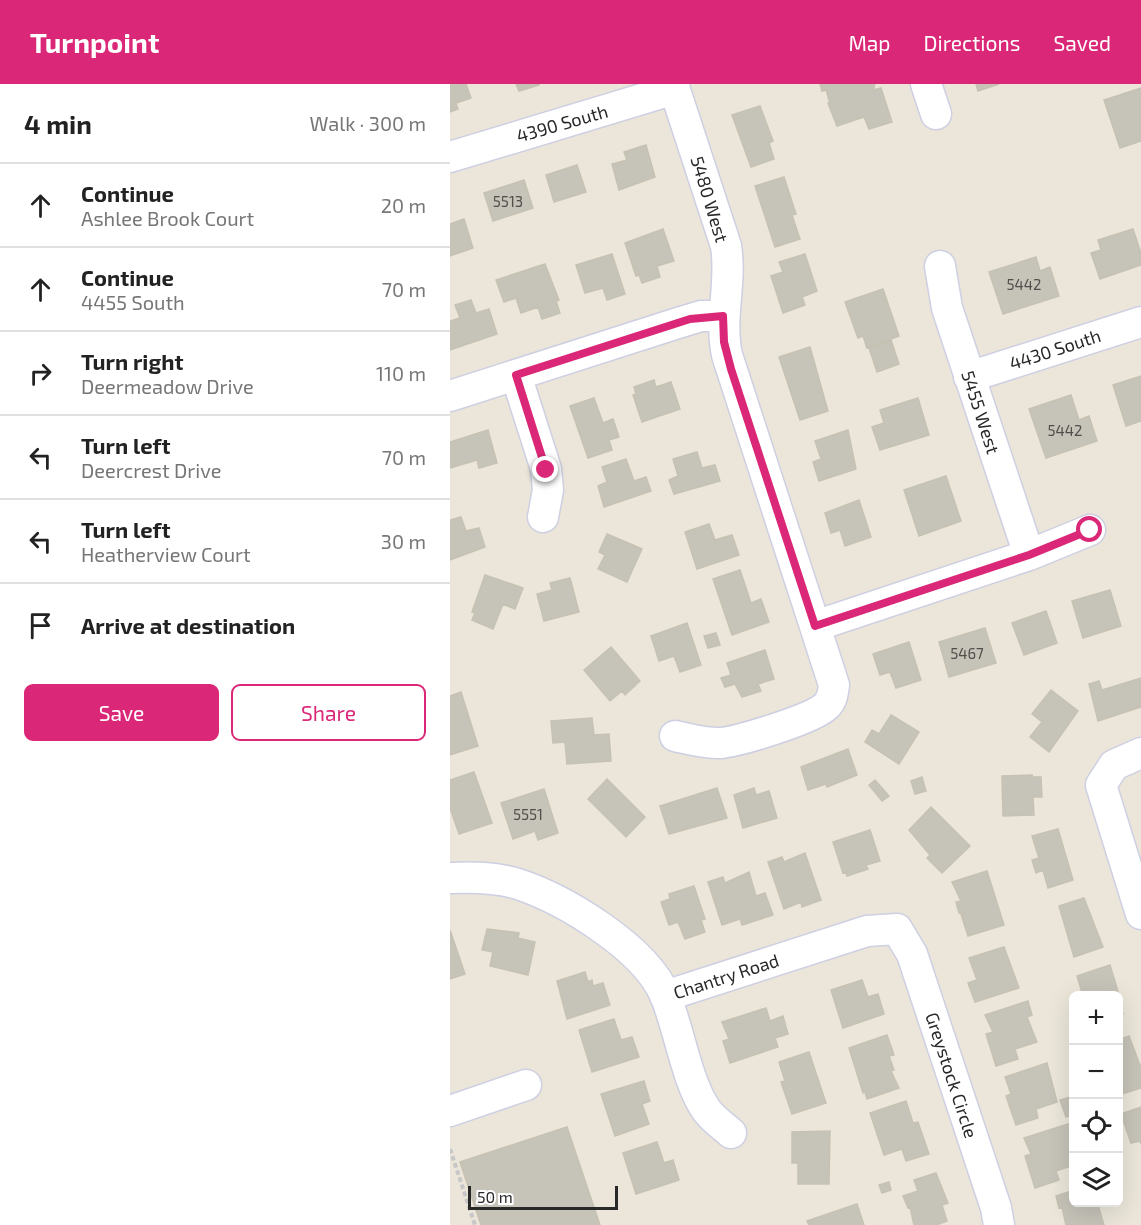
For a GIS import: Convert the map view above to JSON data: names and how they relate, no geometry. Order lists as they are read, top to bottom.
{
  "streets": {
    "street": [
      "4390 South",
      "5480 West",
      "4430 South",
      "5455 West",
      "Chantry Road",
      "Greystock Circle"
    ]
  },
  "crossings": [
    ["4390 South", "5480 West"],
    ["4430 South", "5455 West"],
    ["Chantry Road", "Greystock Circle"]
  ],
  "house_numbers": [
    "5513",
    "5442",
    "5442",
    "5467",
    "5551"
  ],
  "scale_bar": "50 m",
  "page": {
    "header": "Turnpoint",
    "nav": ["Map", "Directions", "Saved"],
    "heading": ["4 min", "Walk · 300 m"],
    "list": [
      ["Continue", "Ashlee Brook Court", "20 m"],
      ["Continue", "4455 South", "70 m"],
      ["Turn right", "Deermeadow Drive", "110 m"],
      ["Turn left", "Deercrest Drive", "70 m"],
      ["Turn left", "Heatherview Court", "30 m"],
      "Arrive at destination"
    ],
    "buttons": ["Save", "Share"],
    "map_buttons": ["+", "−"],
    "scale": "50 m"
  }
}
